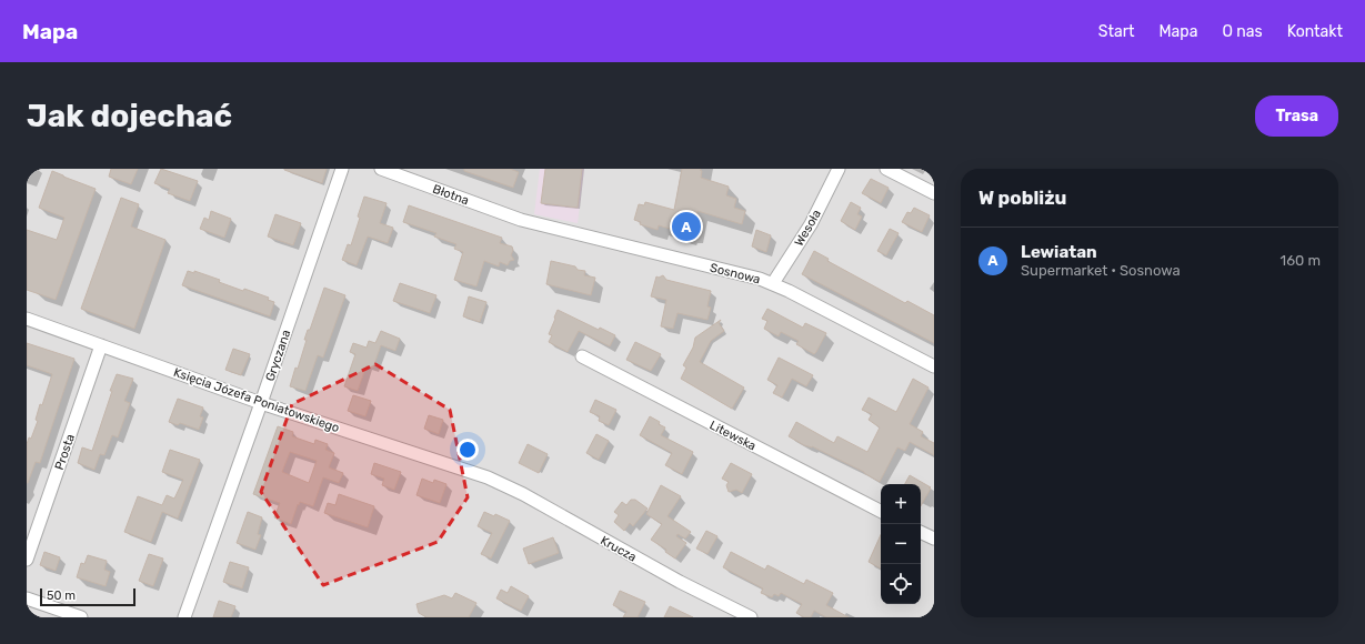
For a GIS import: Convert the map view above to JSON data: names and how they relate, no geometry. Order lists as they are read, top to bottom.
{
  "streets": {
    "street": [
      "Błotna",
      "Wesoła",
      "Sosnowa",
      "Gryczana",
      "Księcia Józefa Poniatowskiego",
      "Litewska",
      "Prosta",
      "Krucza"
    ]
  },
  "crossings": [
    ["Błotna", "Sosnowa"],
    ["Wesoła", "Sosnowa"],
    ["Gryczana", "Księcia Józefa Poniatowskiego"],
    ["Księcia Józefa Poniatowskiego", "Prosta"],
    ["Księcia Józefa Poniatowskiego", "Krucza"]
  ],
  "scale_bar": "50 m",
  "page": {
    "header": "Mapa",
    "nav": [
      "Start",
      "Mapa",
      "O nas",
      "Kontakt"
    ],
    "buttons": "Trasa",
    "title": "Jak dojechać",
    "heading": "W pobliżu",
    "pins": "A",
    "list": [
      {
        "mark": "A",
        "name": "Lewiatan",
        "note": "Supermarket · Sosnowa",
        "value": "160 m"
      }
    ],
    "map_buttons": ["+", "−"],
    "scale": "50 m"
  }
}
